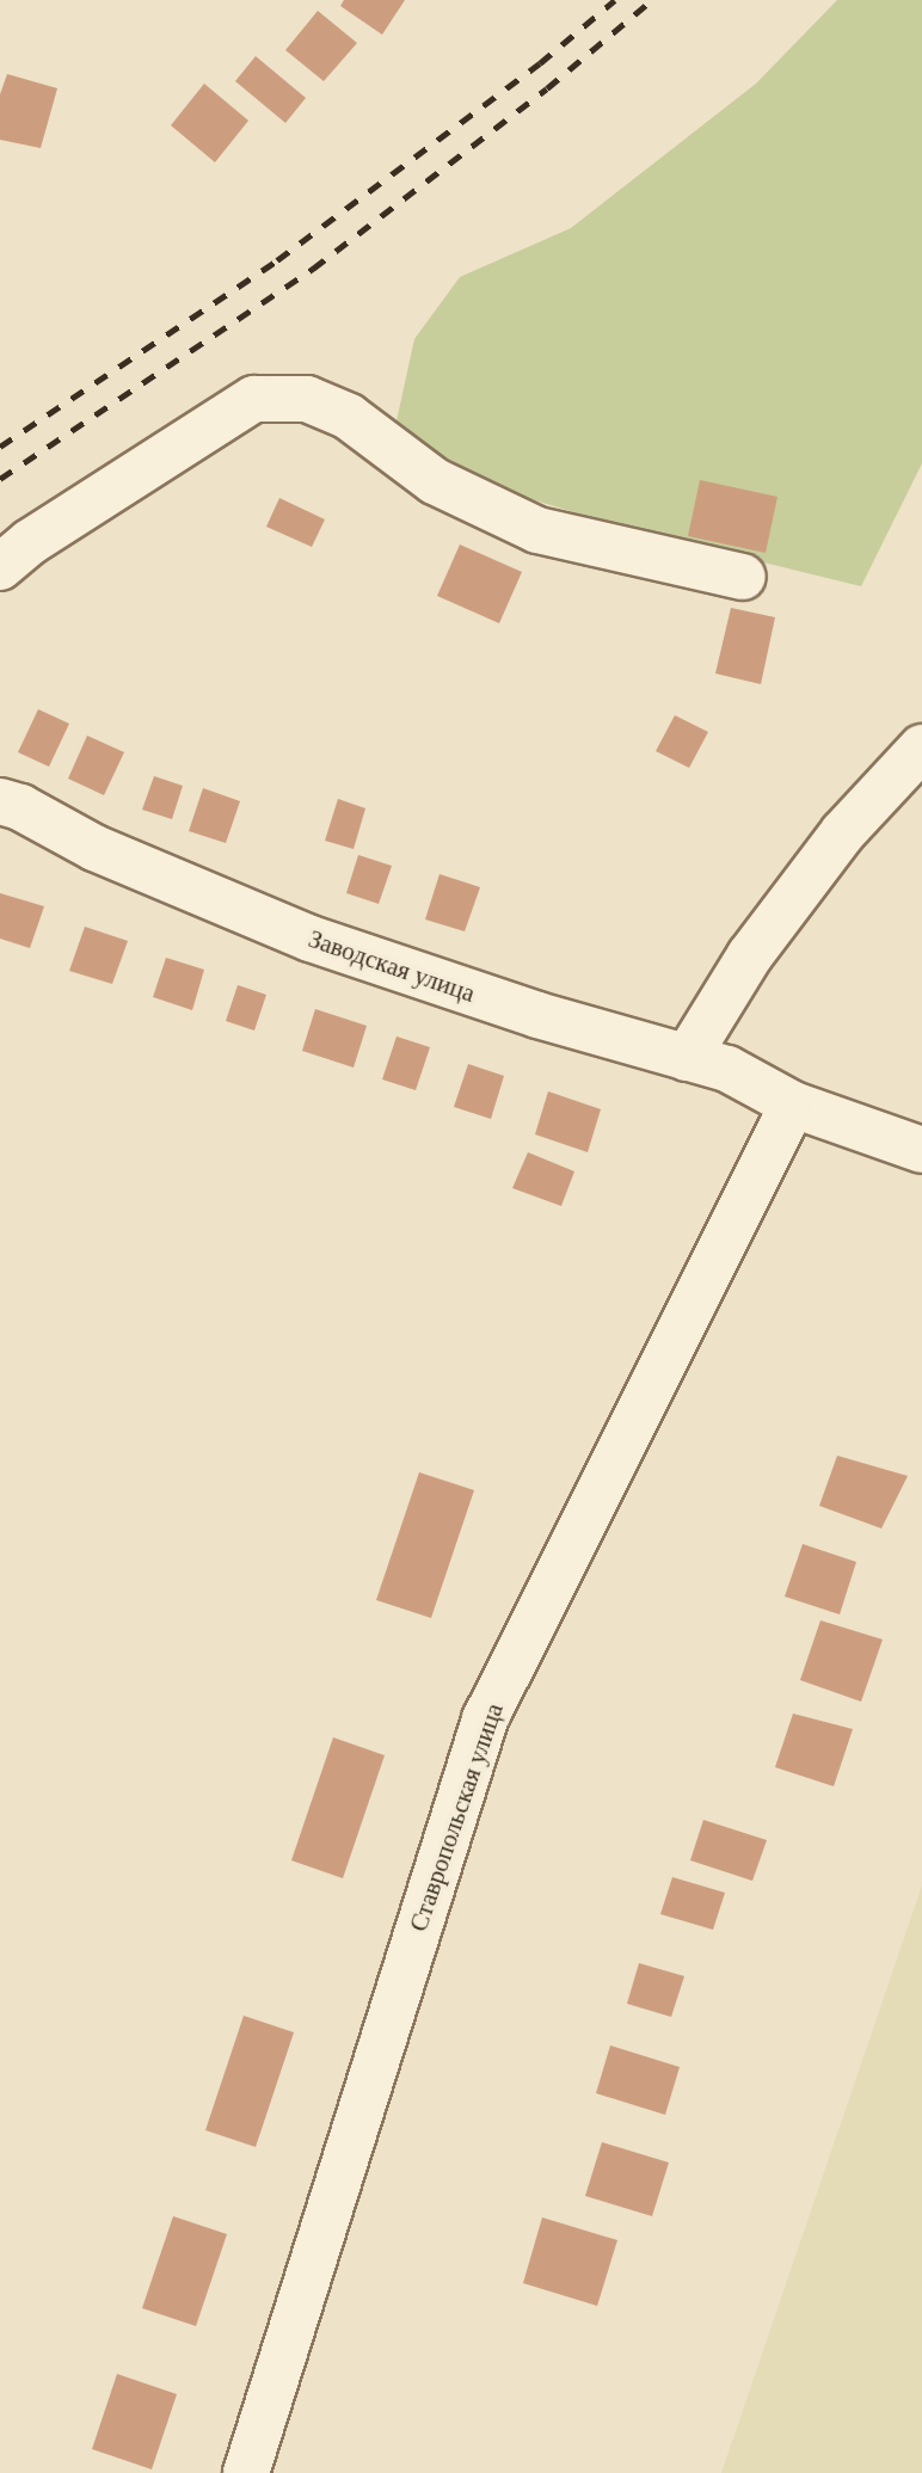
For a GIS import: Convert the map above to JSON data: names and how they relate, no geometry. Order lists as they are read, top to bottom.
{
  "streets": {
    "street": ["Заводская улица", "Ставропольская улица"]
  },
  "crossings": [
    ["Заводская улица", "Ставропольская улица"]
  ]
}
